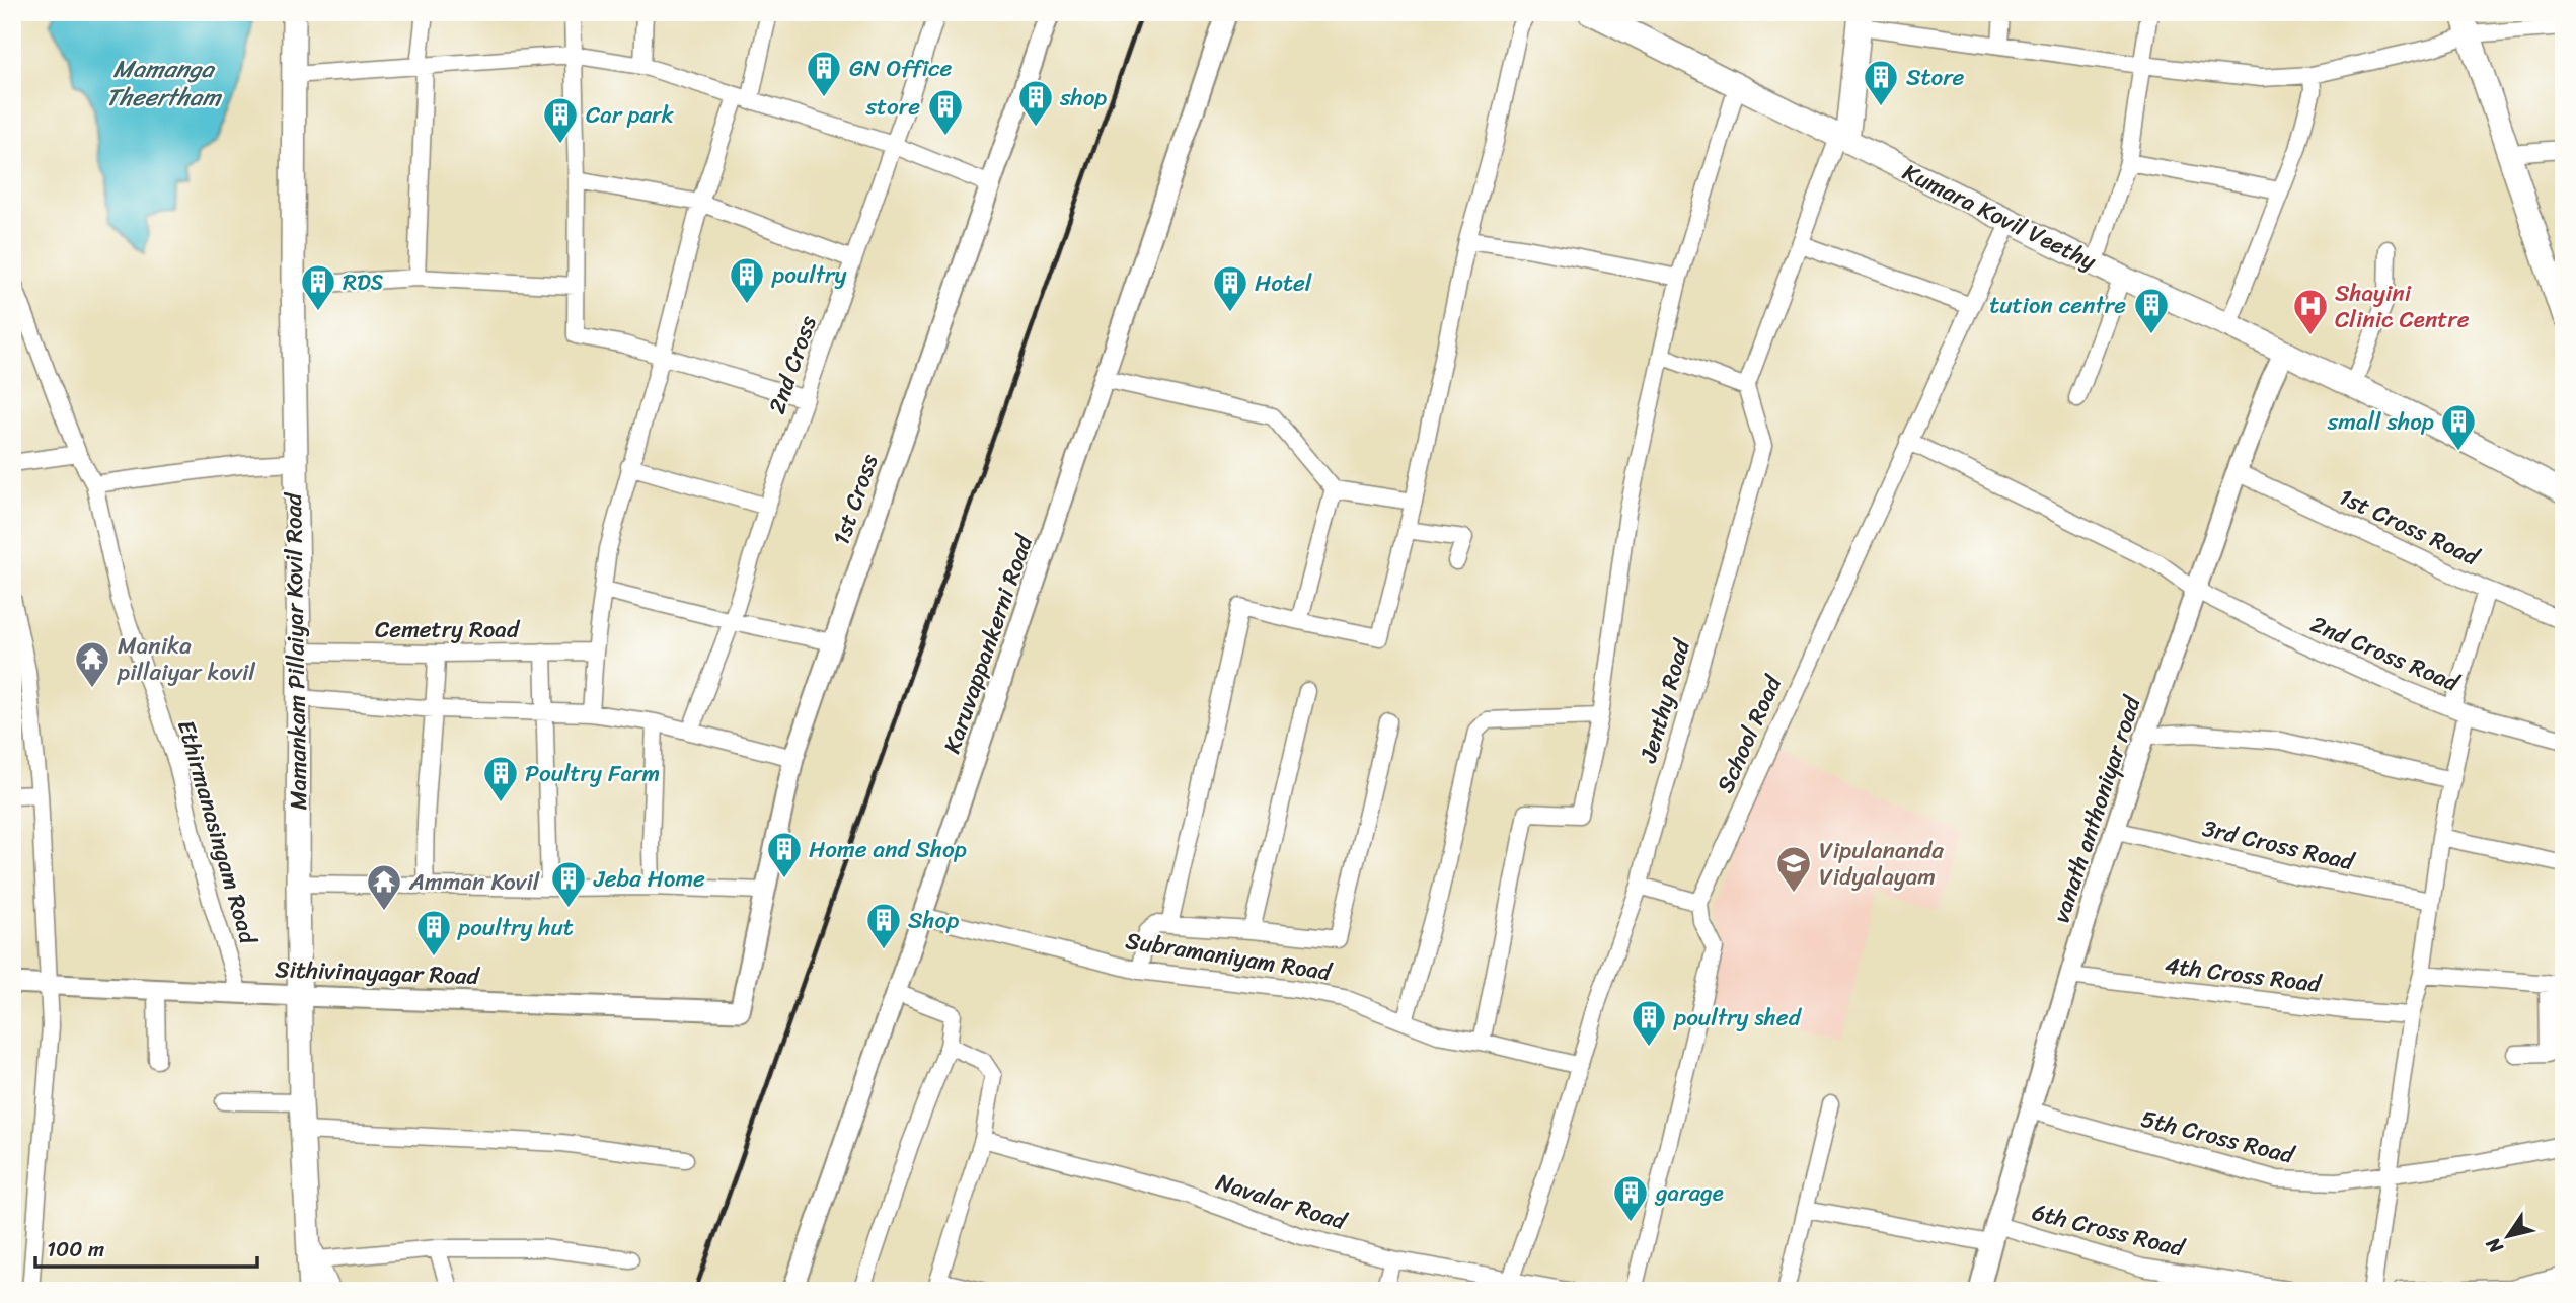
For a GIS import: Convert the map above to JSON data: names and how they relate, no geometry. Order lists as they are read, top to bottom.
{
  "streets": {
    "main road": ["Kumara Kovil Veethy", "Mamankam Pillaiyar Kovil Road"],
    "street": [
      "2nd Cross",
      "1st Cross",
      "1st Cross Road",
      "Cemetry Road",
      "Karuvappankerni Road",
      "2nd Cross Road",
      "Jenthy Road",
      "School Road",
      "vanath anthoniyar road",
      "Ethirmanasingam Road",
      "3rd Cross Road",
      "Subramaniyam Road",
      "Sithivinayagar Road",
      "4th Cross Road",
      "5th Cross Road",
      "Navalar Road",
      "6th Cross Road"
    ]
  },
  "crossings": [
    ["Kumara Kovil Veethy", "School Road"],
    ["Kumara Kovil Veethy", "vanath anthoniyar road"],
    ["1st Cross", "Sithivinayagar Road"],
    ["1st Cross Road", "vanath anthoniyar road"],
    ["Cemetry Road", "Mamankam Pillaiyar Kovil Road"],
    ["Karuvappankerni Road", "Subramaniyam Road"],
    ["Mamankam Pillaiyar Kovil Road", "Sithivinayagar Road"],
    ["2nd Cross Road", "School Road"],
    ["2nd Cross Road", "vanath anthoniyar road"],
    ["Jenthy Road", "Subramaniyam Road"],
    ["Jenthy Road", "Navalar Road"],
    ["vanath anthoniyar road", "3rd Cross Road"],
    ["vanath anthoniyar road", "4th Cross Road"],
    ["vanath anthoniyar road", "5th Cross Road"],
    ["vanath anthoniyar road", "6th Cross Road"],
    ["Ethirmanasingam Road", "Sithivinayagar Road"]
  ],
  "water": ["Mamanga Theertham"],
  "places": {
    "building": [
      "GN Office",
      "Store",
      "shop",
      "store",
      "Car park",
      "poultry",
      "RDS",
      "Hotel",
      "tution centre",
      "small shop",
      "Poultry Farm",
      "Home and Shop",
      "Jeba Home",
      "Shop",
      "poultry hut",
      "poultry shed",
      "garage"
    ],
    "hospital": ["Shayini Clinic Centre"],
    "temple": ["Manika pillaiyar kovil", "Amman Kovil"],
    "school or university": ["Vipulananda Vidyalayam"]
  },
  "scale_bar": "100 m",
  "north": "bottom left"
}
